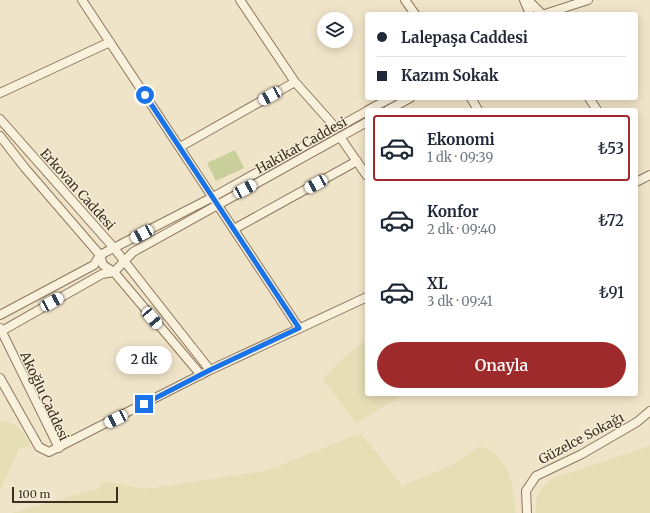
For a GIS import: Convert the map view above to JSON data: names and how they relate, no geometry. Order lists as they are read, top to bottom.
{
  "streets": {
    "street": [
      "Hakikat Caddesi",
      "Erkovan Caddesi",
      "Akoğlu Caddesi",
      "Güzelce Sokağı"
    ]
  },
  "crossings": [
    ["Hakikat Caddesi", "Erkovan Caddesi"]
  ],
  "scale_bar": "100 m",
  "page": {
    "banner": ["Lalepaşa Caddesi", "Kazım Sokak"],
    "list": [
      {
        "name": "Ekonomi",
        "note": "1 dk · 09:39",
        "value": "₺53"
      },
      {
        "name": "Konfor",
        "note": "2 dk · 09:40",
        "value": "₺72"
      },
      {
        "name": "XL",
        "note": "3 dk · 09:41",
        "value": "₺91"
      }
    ],
    "buttons": "Onayla",
    "bubble": "2 dk",
    "scale": "100 m"
  }
}
